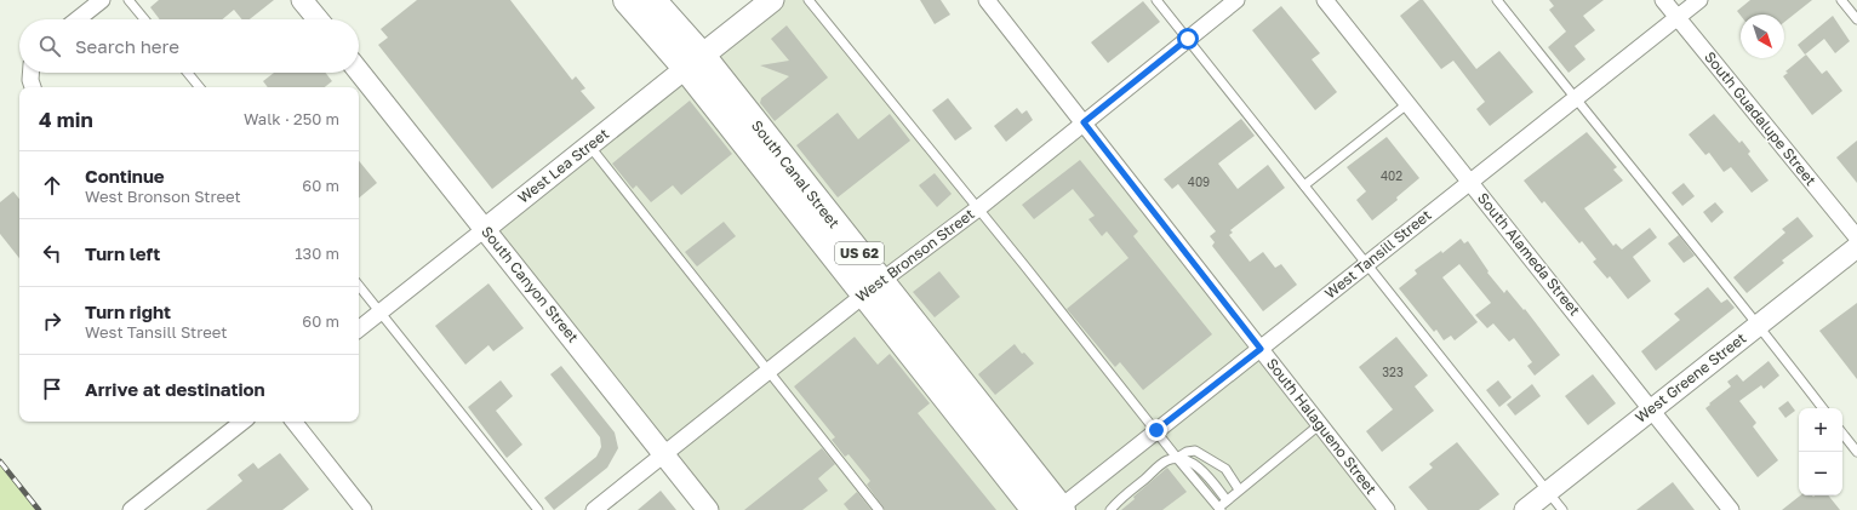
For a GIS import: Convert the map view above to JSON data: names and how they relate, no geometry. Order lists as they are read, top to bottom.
{
  "streets": {
    "highway": ["South Canal Street", "US 62"],
    "main road": ["West Lea Street"],
    "street": [
      "South Guadalupe Street",
      "West Tansill Street",
      "South Alameda Street",
      "West Bronson Street",
      "South Canyon Street",
      "West Greene Street",
      "South Halagueno Street"
    ]
  },
  "crossings": [
    ["South Guadalupe Street", "West Tansill Street"],
    ["West Lea Street", "South Canal Street"],
    ["West Lea Street", "South Canyon Street"],
    ["South Canal Street", "West Tansill Street"],
    ["South Canal Street", "West Bronson Street"],
    ["West Tansill Street", "South Alameda Street"],
    ["West Tansill Street", "South Halagueno Street"],
    ["South Alameda Street", "West Greene Street"],
    ["West Bronson Street", "South Canyon Street"],
    ["West Bronson Street", "South Halagueno Street"]
  ],
  "house_numbers": ["402", "409", "323"],
  "north": "bottom right",
  "page": {
    "search": "Search here",
    "heading": ["4 min", "Walk · 250 m"],
    "list": [
      ["Continue", "West Bronson Street", "60 m"],
      ["Turn left", "130 m"],
      ["Turn right", "West Tansill Street", "60 m"],
      "Arrive at destination"
    ],
    "map_buttons": ["+", "−"]
  }
}
